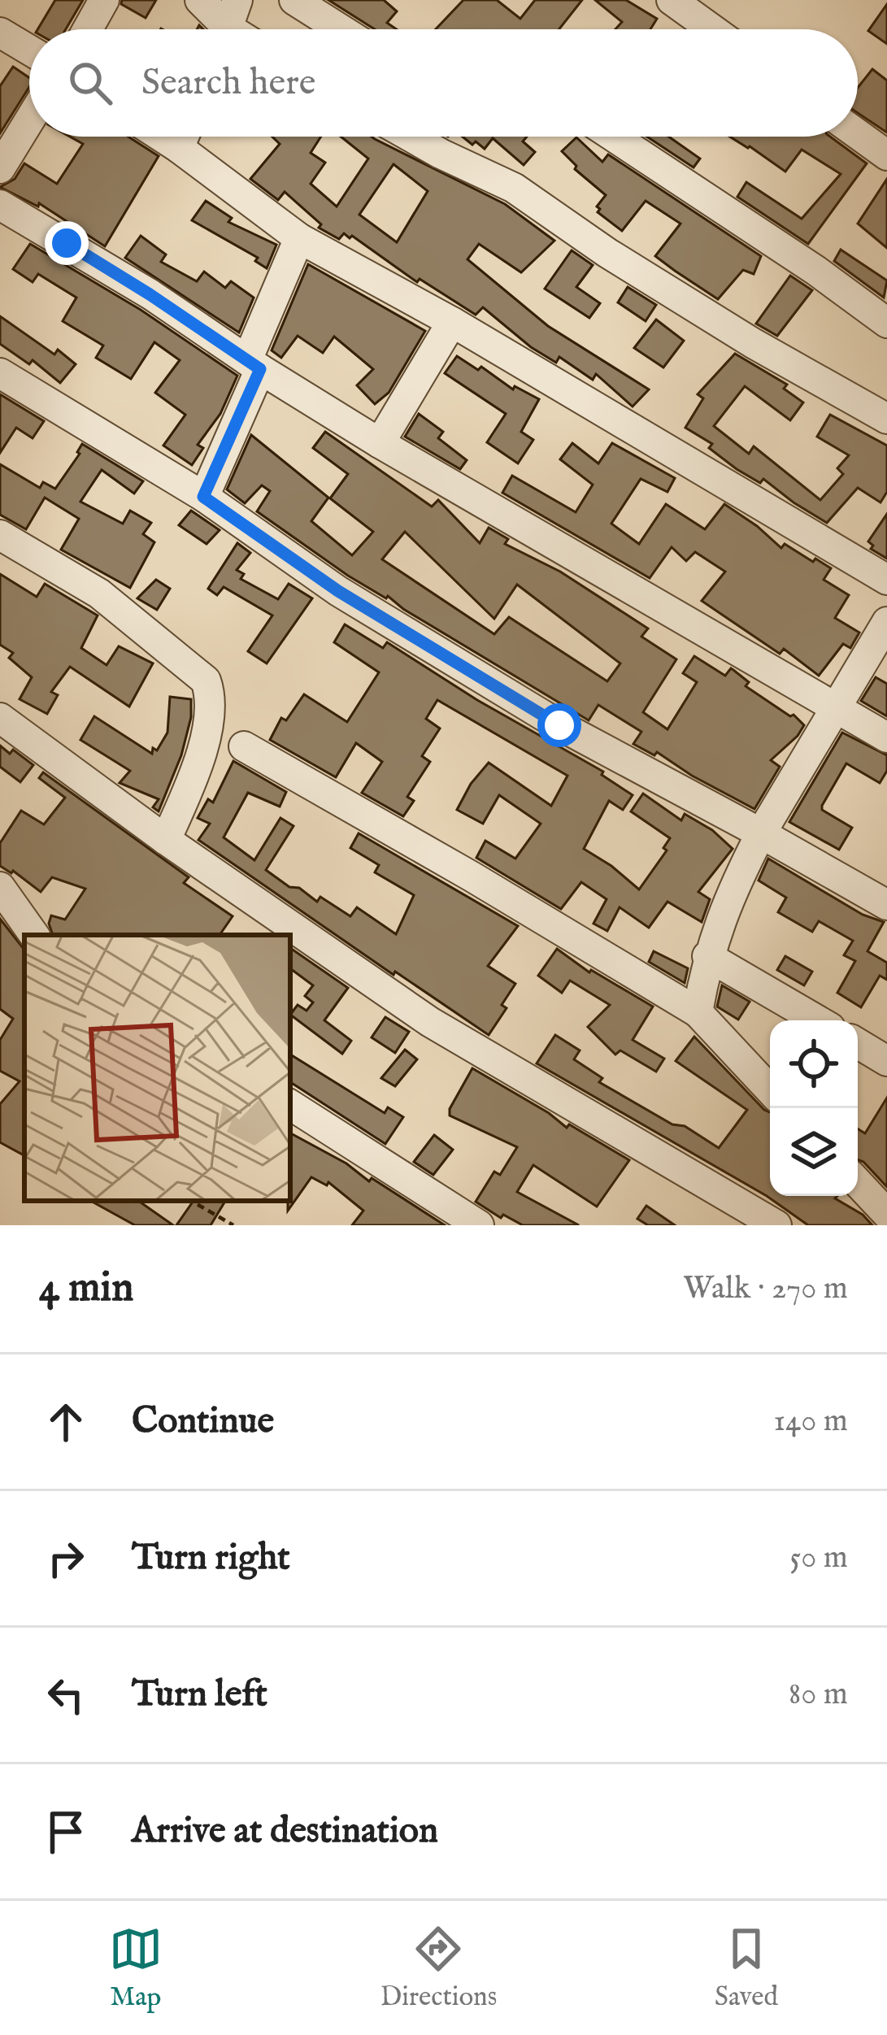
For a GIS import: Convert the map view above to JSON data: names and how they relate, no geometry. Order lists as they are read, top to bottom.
{
  "page": {
    "search": "Search here",
    "heading": ["4 min", "Walk · 270 m"],
    "list": [
      ["Continue", "140 m"],
      ["Turn right", "50 m"],
      ["Turn left", "80 m"],
      "Arrive at destination"
    ],
    "nav": ["Map", "Directions", "Saved"]
  }
}
